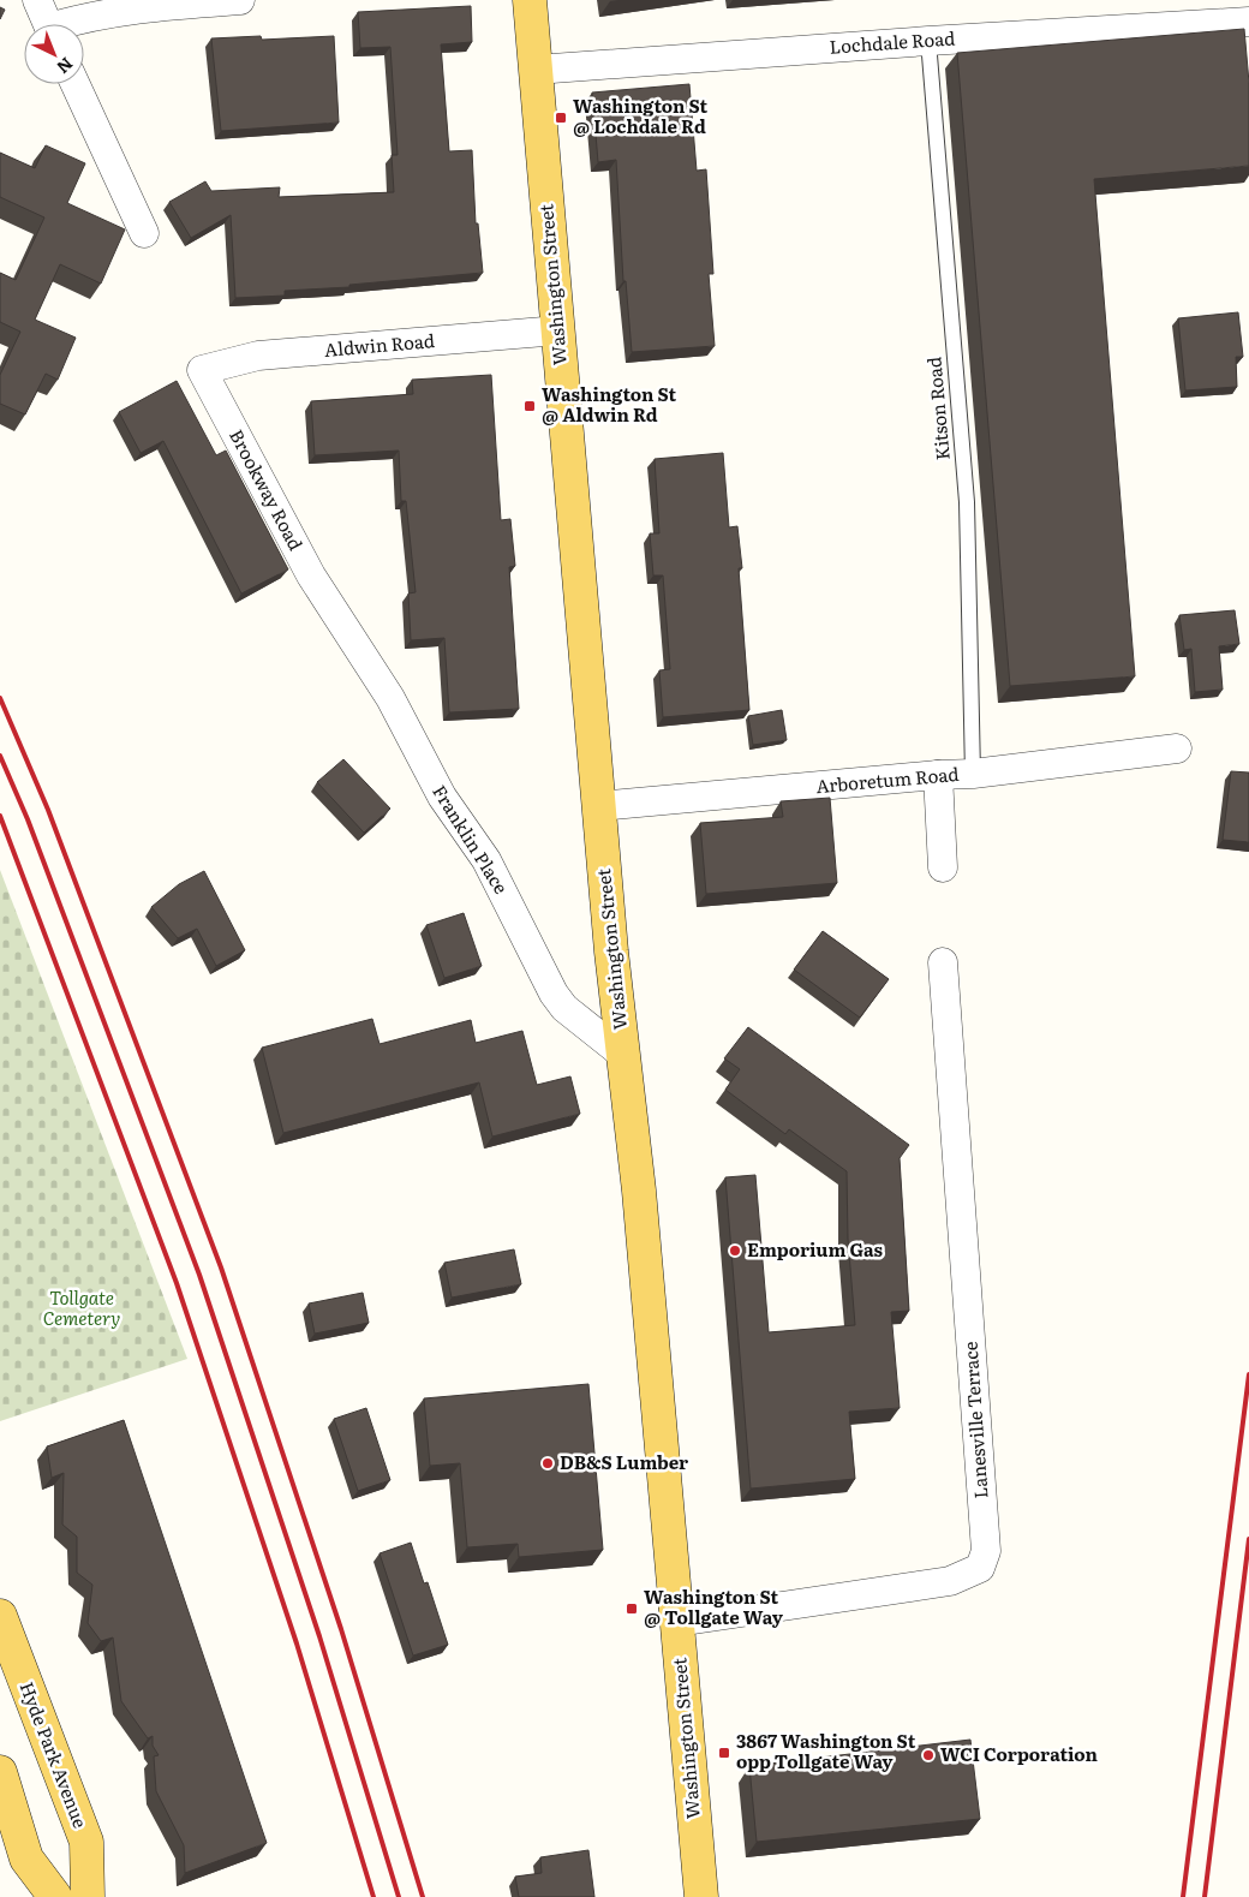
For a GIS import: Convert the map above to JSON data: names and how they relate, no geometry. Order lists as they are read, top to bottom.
{
  "streets": {
    "main road": ["Washington Street", "Hyde Park Avenue"],
    "street": [
      "Lochdale Road",
      "Aldwin Road",
      "Brookway Road",
      "Arboretum Road",
      "Franklin Place",
      "Lanesville Terrace"
    ],
    "lane": ["Kitson Road"]
  },
  "crossings": [
    ["Lochdale Road", "Washington Street"],
    ["Lochdale Road", "Kitson Road"],
    ["Washington Street", "Aldwin Road"],
    ["Washington Street", "Arboretum Road"],
    ["Washington Street", "Franklin Place"],
    ["Washington Street", "Lanesville Terrace"],
    ["Aldwin Road", "Brookway Road"],
    ["Kitson Road", "Arboretum Road"],
    ["Brookway Road", "Franklin Place"]
  ],
  "parks": ["Tollgate Cemetery"],
  "places": {
    "transit": [
      "Washington St @ Lochdale Rd",
      "Washington St @ Aldwin Rd",
      "Washington St @ Tollgate Way",
      "3867 Washington St opp Tollgate Way"
    ],
    "other": ["Emporium Gas", "DB&S Lumber", "WCI Corporation"]
  },
  "north": "bottom right"
}
